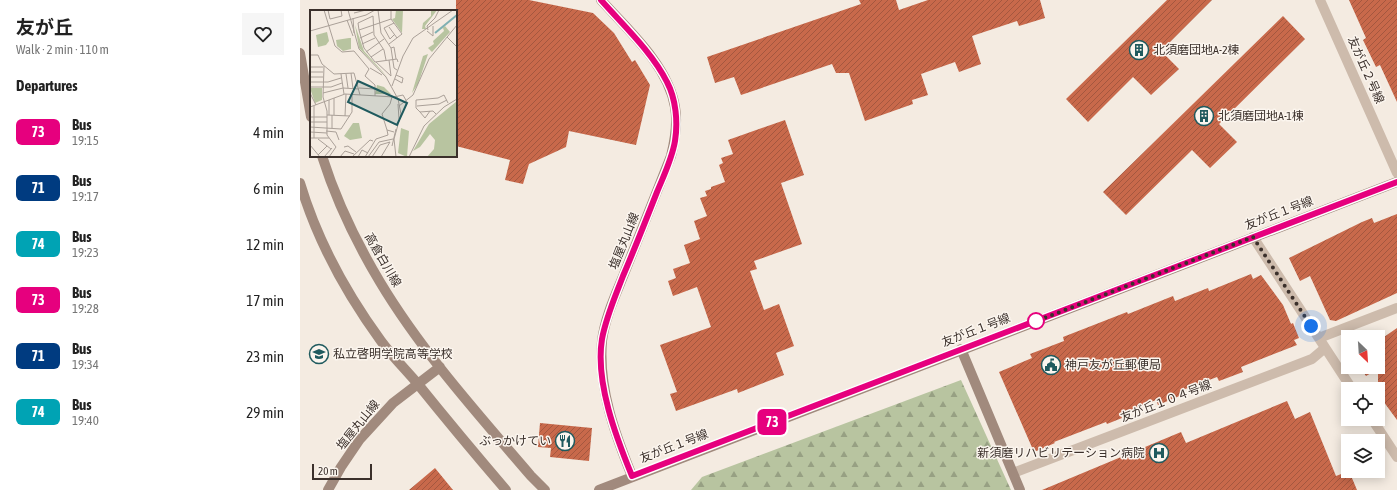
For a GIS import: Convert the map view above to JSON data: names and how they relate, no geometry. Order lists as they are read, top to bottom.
{
  "streets": {
    "street": [
      "友が丘２号線",
      "友が丘１号線",
      "塩屋丸山線",
      "高倉白川線",
      "友が丘１０４号線"
    ]
  },
  "crossings": [
    ["友が丘１号線", "塩屋丸山線"],
    ["塩屋丸山線", "高倉白川線"]
  ],
  "places": {
    "building": ["北須磨団地A-2棟", "北須磨団地A-1棟"],
    "school or university": ["私立啓明学院高等学校"],
    "public building": ["神戸友が丘郵便局"],
    "restaurant": ["ぶっかけてい"],
    "hospital": ["新須磨リハビリテーション病院"]
  },
  "lines": ["bus line 73"],
  "scale_bar": "20 m",
  "north": "bottom right",
  "page": {
    "heading": [
      ["友が丘", "Walk · 2 min · 110 m"],
      "Departures"
    ],
    "on_map": "73",
    "list": [
      {
        "mark": "73",
        "name": "Bus",
        "note": "19:15",
        "value": "4 min"
      },
      {
        "mark": "71",
        "name": "Bus",
        "note": "19:17",
        "value": "6 min"
      },
      {
        "mark": "74",
        "name": "Bus",
        "note": "19:23",
        "value": "12 min"
      },
      {
        "mark": "73",
        "name": "Bus",
        "note": "19:28",
        "value": "17 min"
      },
      {
        "mark": "71",
        "name": "Bus",
        "note": "19:34",
        "value": "23 min"
      },
      {
        "mark": "74",
        "name": "Bus",
        "note": "19:40",
        "value": "29 min"
      }
    ],
    "scale": "20 m"
  }
}
